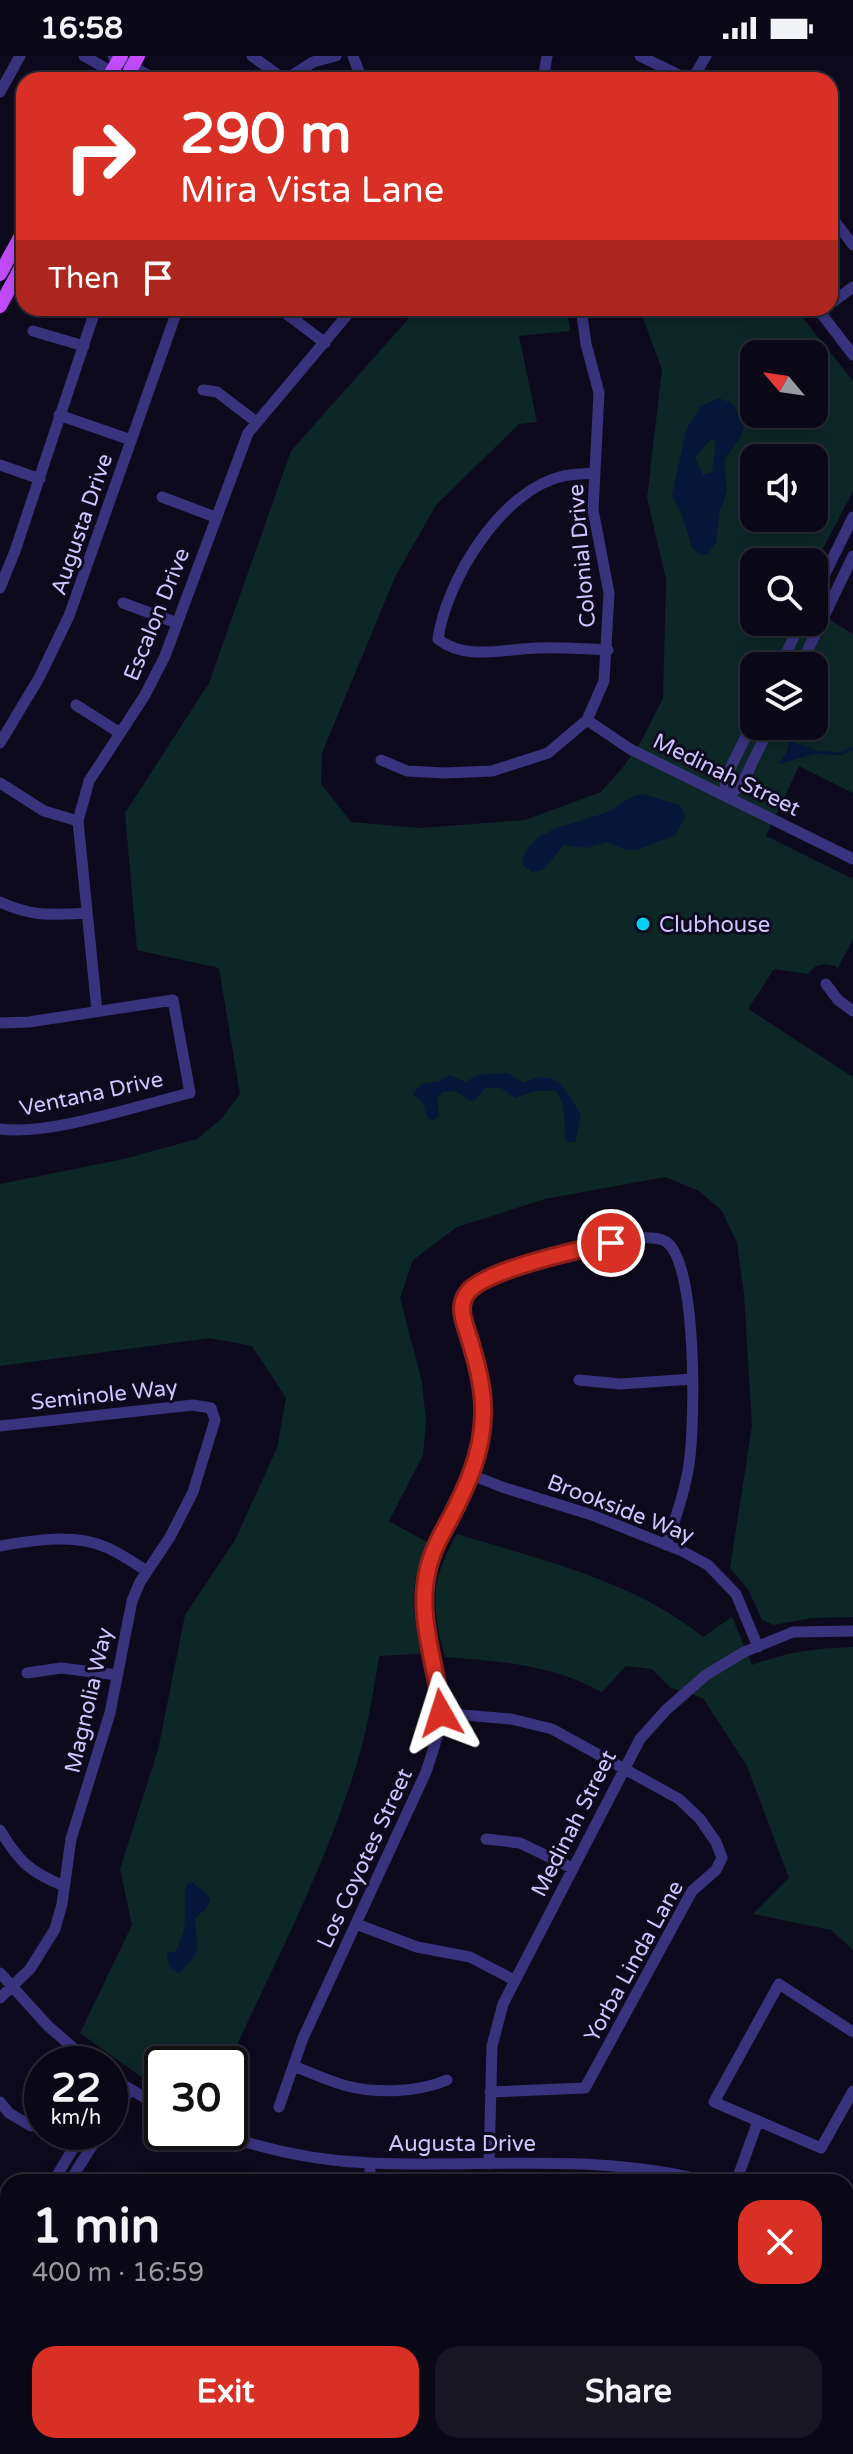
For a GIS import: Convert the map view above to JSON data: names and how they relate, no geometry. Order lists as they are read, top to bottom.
{
  "streets": {
    "street": [
      "Augusta Drive",
      "Colonial Drive",
      "Escalon Drive",
      "Medinah Street",
      "Ventana Drive",
      "Seminole Way",
      "Brookside Way",
      "Magnolia Way",
      "Los Coyotes Street",
      "Yorba Linda Lane"
    ]
  },
  "crossings": [
    ["Augusta Drive", "Medinah Street"],
    ["Colonial Drive", "Medinah Street"],
    ["Escalon Drive", "Ventana Drive"],
    ["Medinah Street", "Brookside Way"],
    ["Medinah Street", "Yorba Linda Lane"],
    ["Seminole Way", "Magnolia Way"],
    ["Brookside Way", "Los Coyotes Street"]
  ],
  "places": ["Clubhouse"],
  "north": "top left",
  "page": {
    "status": "16:58",
    "turn": ["290 m", "Mira Vista Lane"],
    "then": "Then",
    "speed": "22 km/h",
    "limit": "30",
    "heading": ["1 min", "400 m · 16:59"],
    "buttons": ["Exit", "Share"]
  }
}
